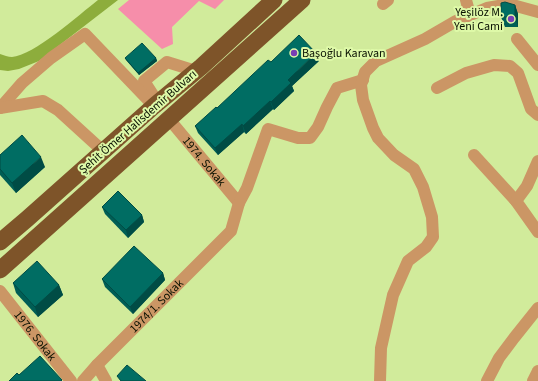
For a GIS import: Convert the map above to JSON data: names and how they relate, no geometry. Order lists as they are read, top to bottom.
{
  "streets": {
    "highway": ["Şehit Ömer Halisdemir Bulvarı"],
    "street": ["1974. Sokak", "1974/1. Sokak", "1976. Sokak"]
  },
  "crossings": [
    ["Şehit Ömer Halisdemir Bulvarı", "1974. Sokak"],
    ["1974. Sokak", "1974/1. Sokak"]
  ],
  "places": ["Yeşilöz M. Yeni Cami", "Başoğlu Karavan"]
}
